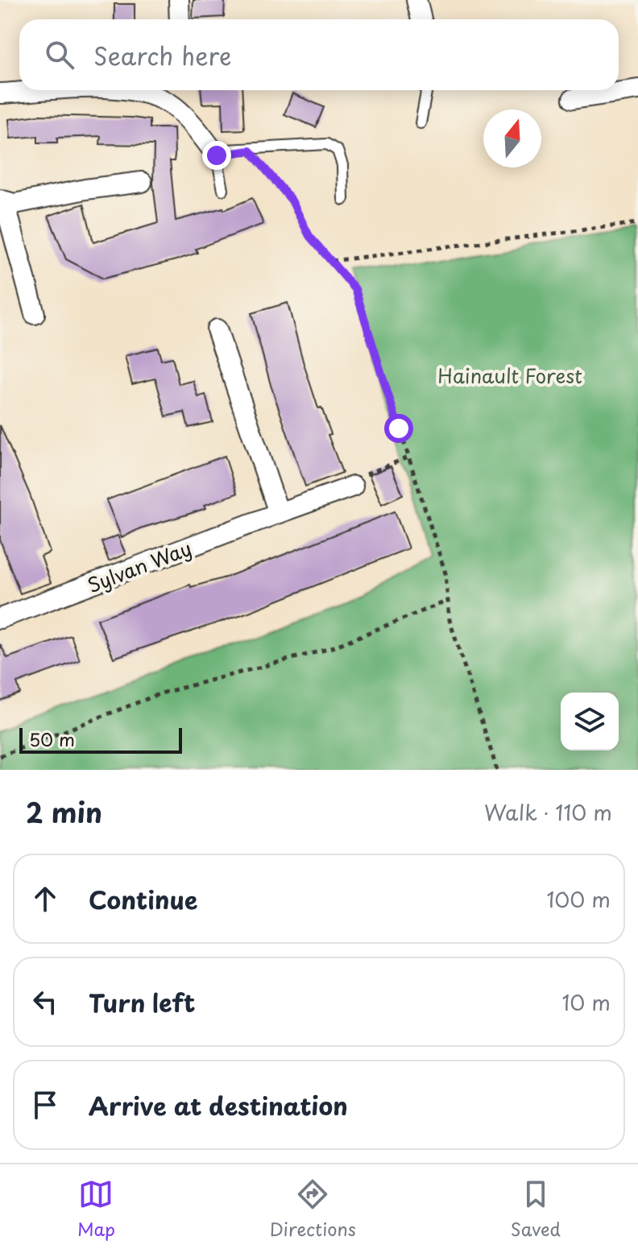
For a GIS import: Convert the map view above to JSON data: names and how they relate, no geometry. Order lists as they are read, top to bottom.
{
  "streets": {
    "street": ["Sylvan Way"]
  },
  "parks": ["Hainault Forest"],
  "scale_bar": "50 m",
  "north": "top",
  "page": {
    "search": "Search here",
    "scale": "50 m",
    "heading": ["2 min", "Walk · 110 m"],
    "list": [
      ["Continue", "100 m"],
      ["Turn left", "10 m"],
      "Arrive at destination"
    ],
    "nav": ["Map", "Directions", "Saved"]
  }
}
